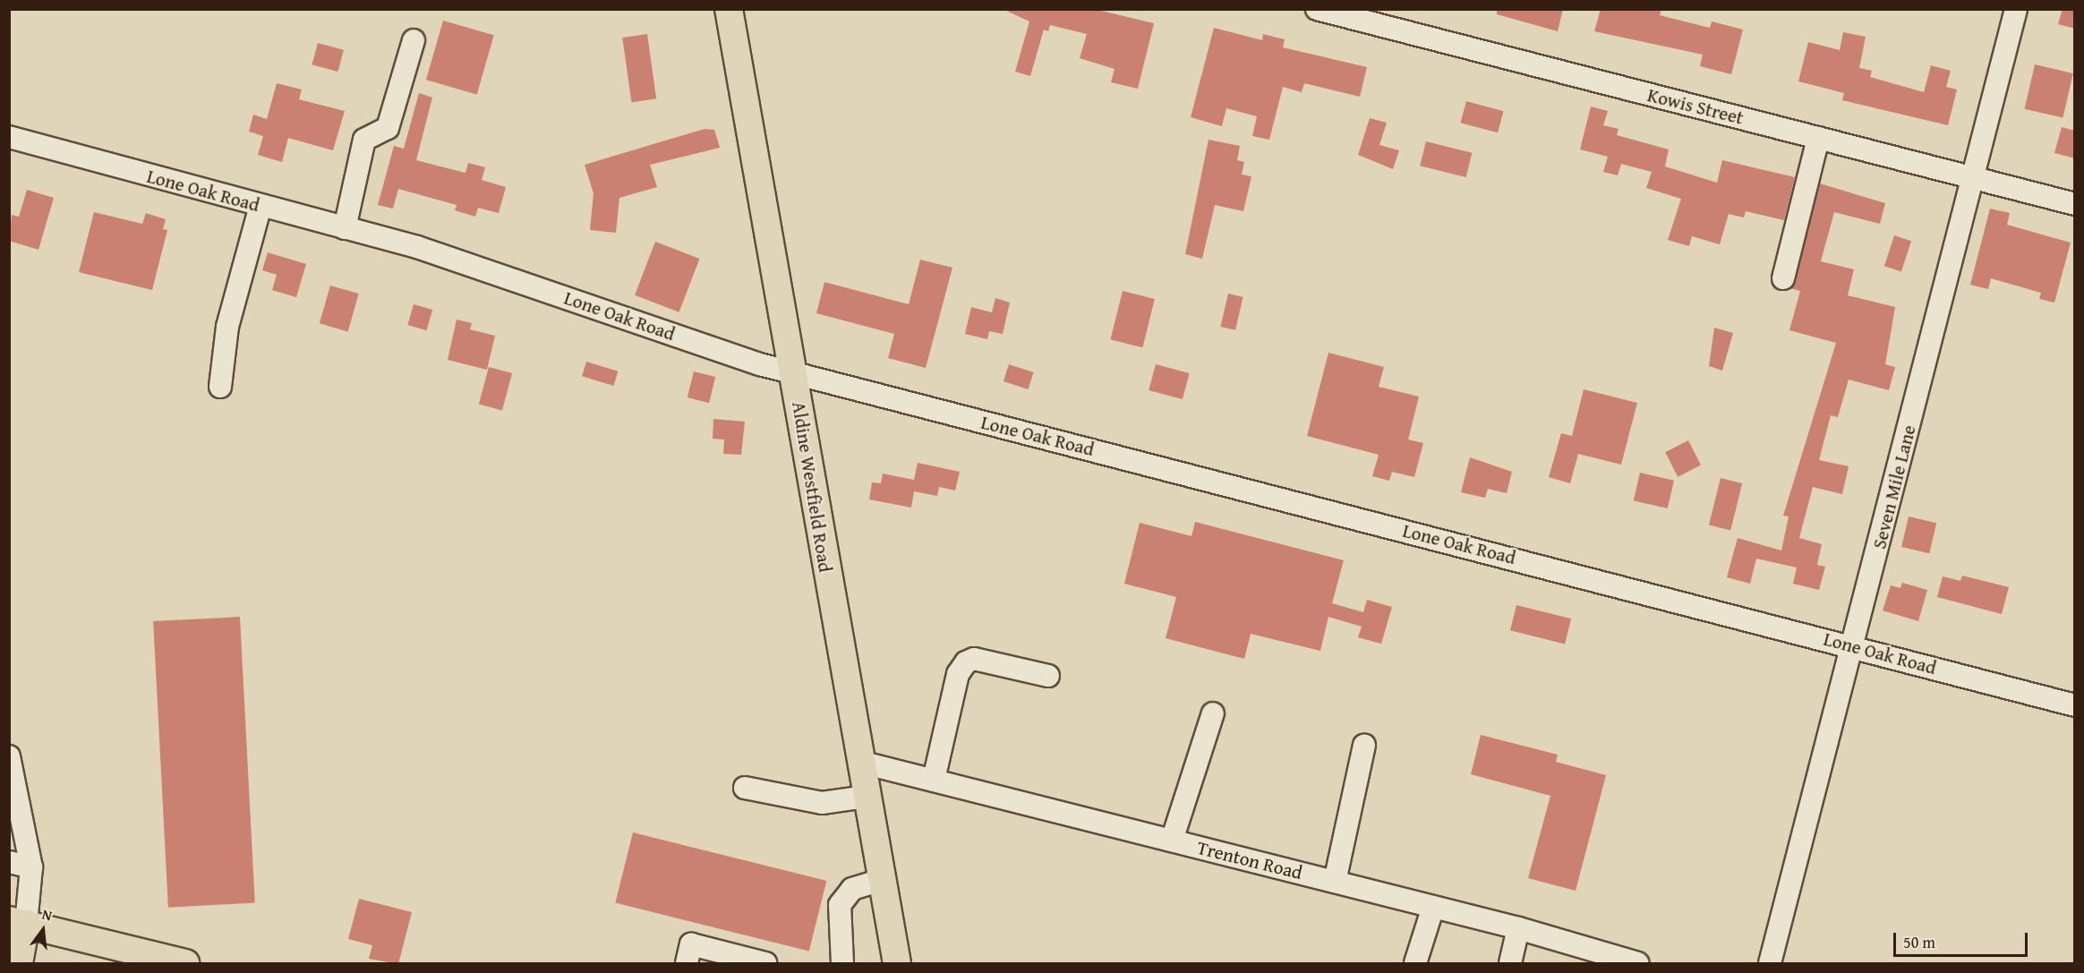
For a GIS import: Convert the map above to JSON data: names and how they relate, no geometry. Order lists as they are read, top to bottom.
{
  "streets": {
    "main road": ["Aldine Westfield Road"],
    "street": [
      "Kowis Street",
      "Lone Oak Road",
      "Seven Mile Lane",
      "Trenton Road"
    ]
  },
  "crossings": [
    ["Kowis Street", "Seven Mile Lane"],
    ["Lone Oak Road", "Aldine Westfield Road"],
    ["Lone Oak Road", "Seven Mile Lane"],
    ["Aldine Westfield Road", "Trenton Road"]
  ],
  "scale_bar": "50 m",
  "north": "top"
}
